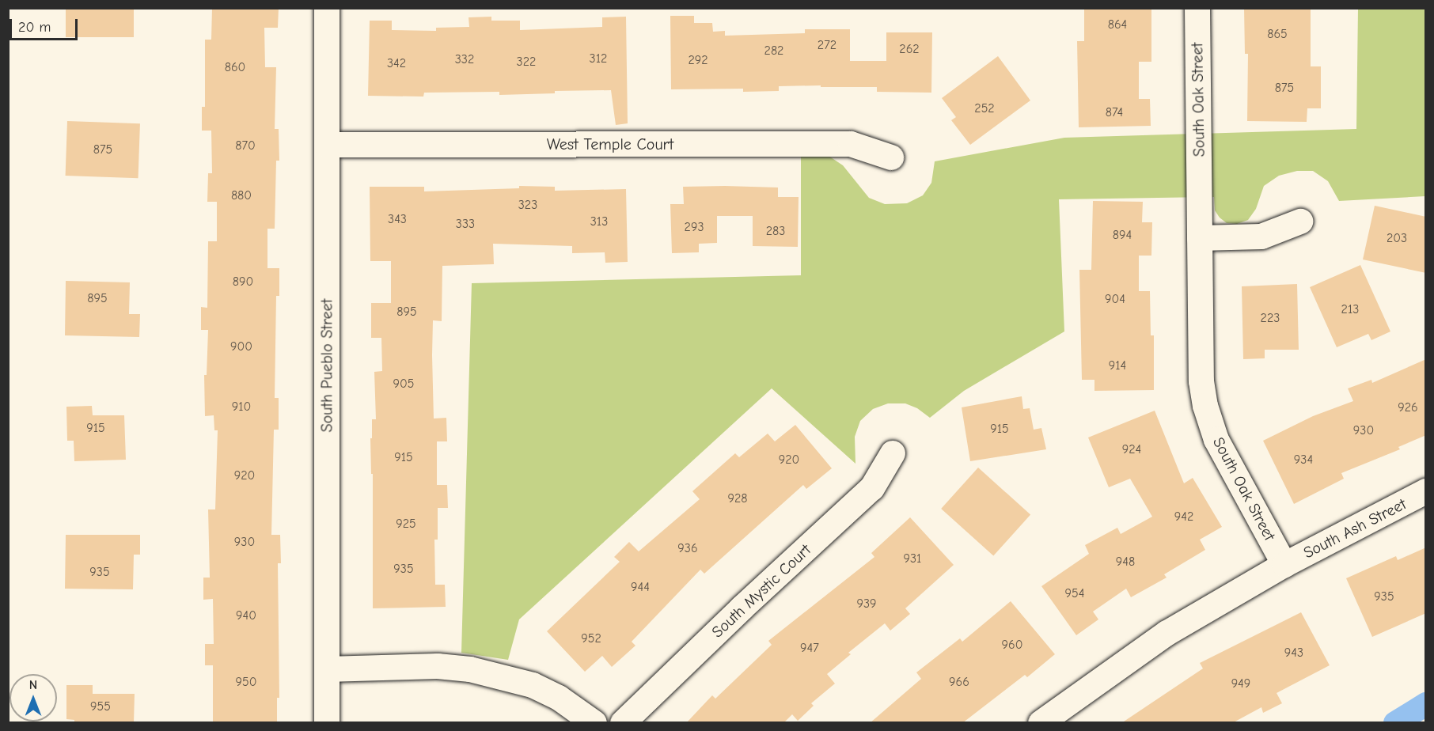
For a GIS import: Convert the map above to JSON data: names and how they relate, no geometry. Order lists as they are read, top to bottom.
{
  "streets": {
    "street": [
      "South Oak Street",
      "West Temple Court",
      "South Pueblo Street",
      "South Ash Street",
      "South Mystic Court"
    ]
  },
  "crossings": [
    ["South Oak Street", "South Ash Street"],
    ["West Temple Court", "South Pueblo Street"]
  ],
  "house_numbers": [
    "864",
    "865",
    "272",
    "262",
    "282",
    "312",
    "332",
    "292",
    "322",
    "342",
    "860",
    "875",
    "252",
    "874",
    "870",
    "875",
    "880",
    "323",
    "343",
    "313",
    "333",
    "293",
    "283",
    "894",
    "203",
    "890",
    "895",
    "904",
    "213",
    "895",
    "223",
    "900",
    "914",
    "905",
    "910",
    "926",
    "915",
    "915",
    "930",
    "924",
    "915",
    "920",
    "934",
    "920",
    "928",
    "942",
    "925",
    "930",
    "936",
    "931",
    "948",
    "935",
    "935",
    "944",
    "954",
    "935",
    "939",
    "940",
    "952",
    "960",
    "947",
    "943",
    "950",
    "966",
    "949",
    "955"
  ],
  "scale_bar": "20 m",
  "north": "top"
}
